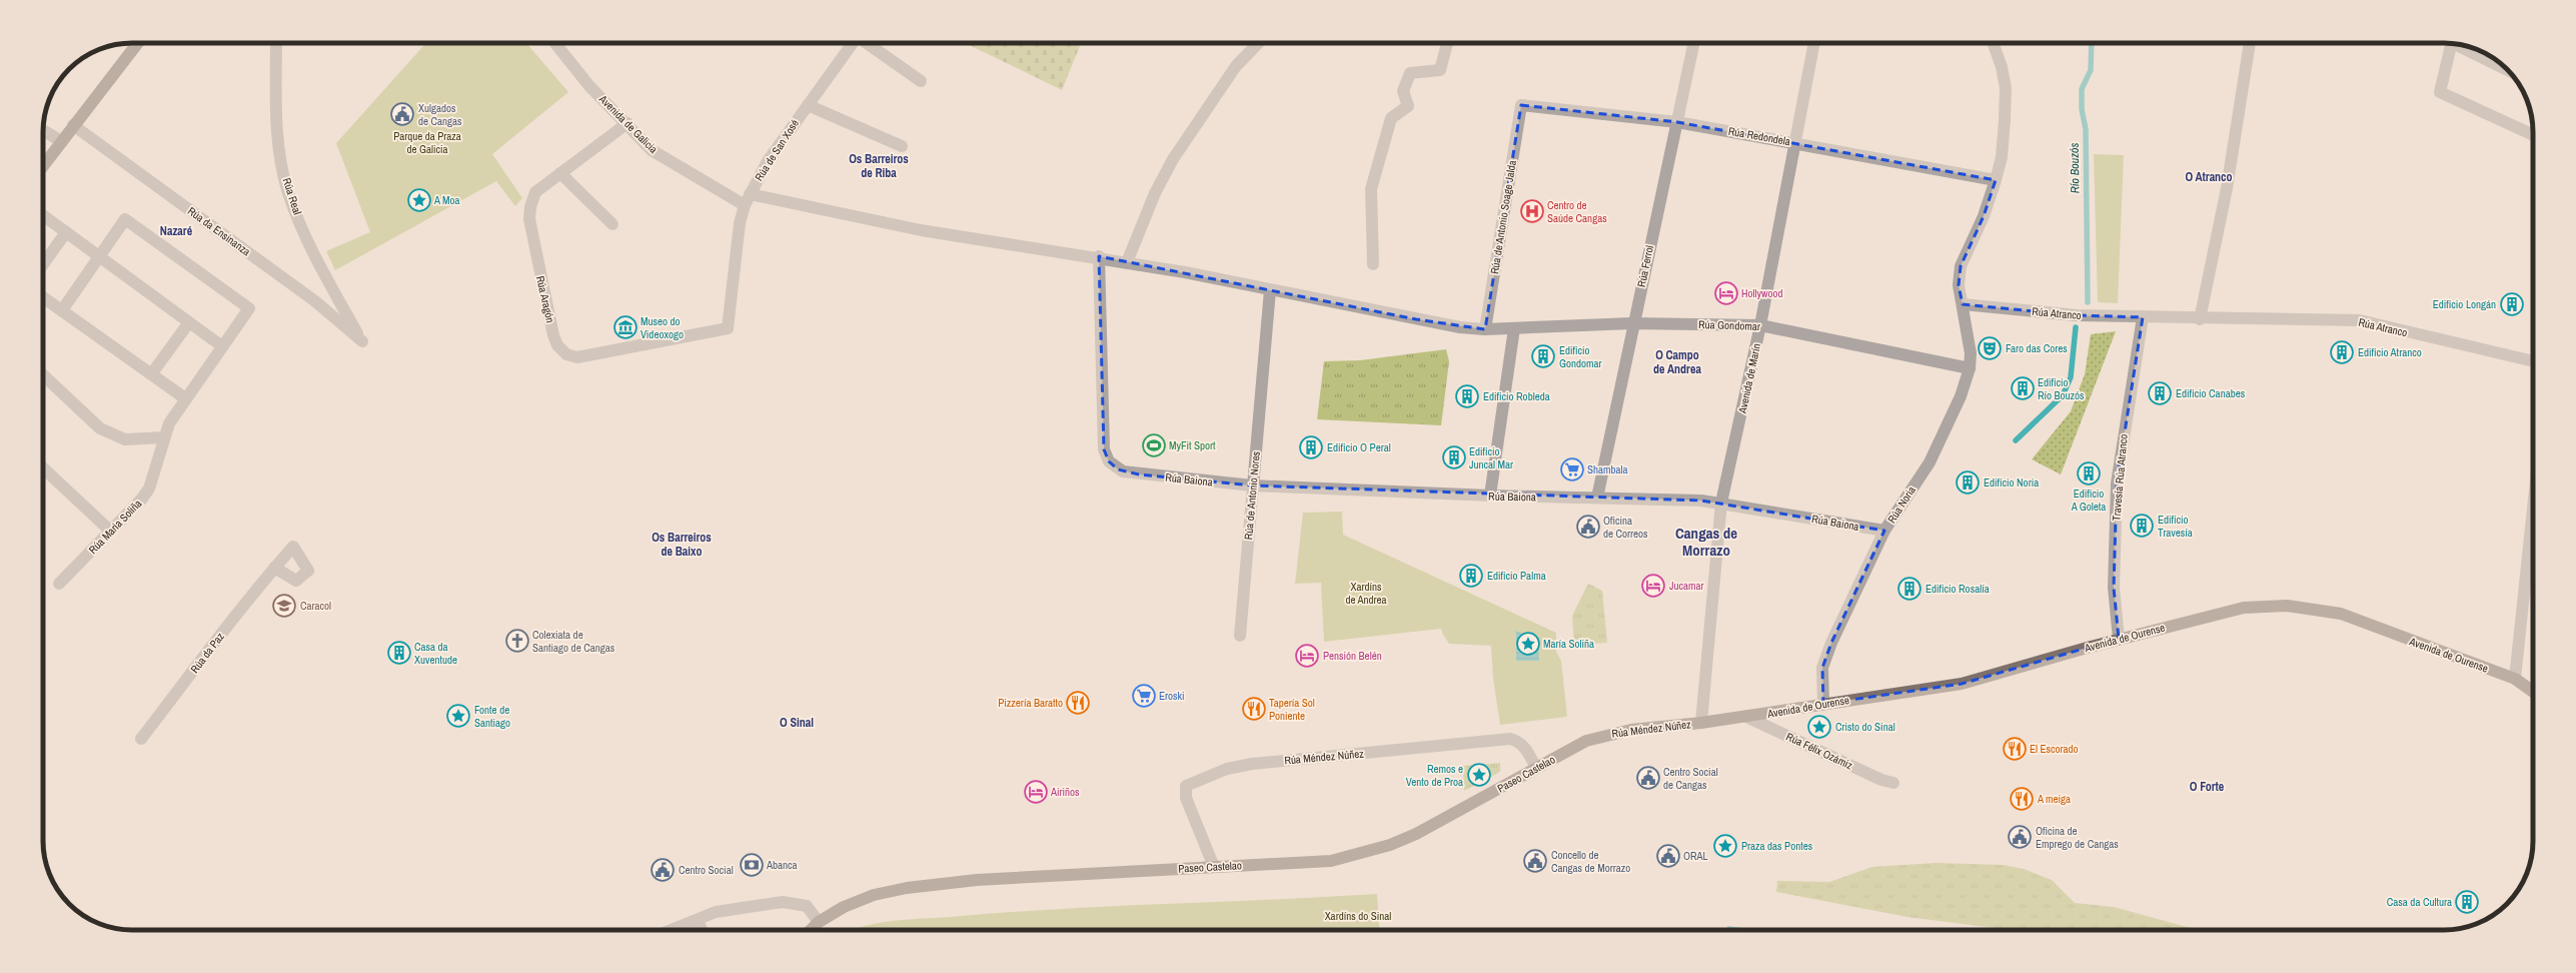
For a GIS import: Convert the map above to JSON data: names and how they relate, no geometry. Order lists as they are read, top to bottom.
{
  "streets": {
    "main road": ["Avenida de Ourense", "Rúa Méndez Núñez", "Paseo Castelao"],
    "street": [
      "Avenida de Galicia",
      "Rúa Redondela",
      "Rúa de San Xosé",
      "Rúa Real",
      "Rúa de Antonio Soage Jalda",
      "Rúa da Ensinanza",
      "Rúa Ferrol",
      "Rúa Aragón",
      "Rúa Atranco",
      "Rúa Gondomar",
      "Avenida de Marín",
      "Travesía Rúa Atranco",
      "Rúa Baiona",
      "Rúa de Antonio Nores",
      "Rúa Noria",
      "Rúa Maria Soliña",
      "Rúa da Paz",
      "Rúa Félix Ozámiz"
    ]
  },
  "crossings": [
    ["Avenida de Galicia", "Rúa de San Xosé"],
    ["Avenida de Galicia", "Rúa Aragón"],
    ["Avenida de Galicia", "Rúa Gondomar"],
    ["Avenida de Galicia", "Rúa Baiona"],
    ["Rúa Redondela", "Rúa de Antonio Soage Jalda"],
    ["Rúa Redondela", "Rúa Ferrol"],
    ["Rúa Redondela", "Avenida de Marín"],
    ["Rúa Redondela", "Rúa Noria"],
    ["Rúa de San Xosé", "Rúa Aragón"],
    ["Rúa Real", "Rúa da Ensinanza"],
    ["Rúa de Antonio Soage Jalda", "Rúa Gondomar"],
    ["Rúa Ferrol", "Rúa Gondomar"],
    ["Rúa Ferrol", "Rúa Baiona"],
    ["Rúa Atranco", "Travesía Rúa Atranco"],
    ["Rúa Atranco", "Rúa Noria"],
    ["Rúa Gondomar", "Avenida de Marín"],
    ["Rúa Gondomar", "Rúa de Antonio Nores"],
    ["Rúa Gondomar", "Rúa Noria"],
    ["Avenida de Marín", "Rúa Baiona"],
    ["Avenida de Marín", "Avenida de Ourense"],
    ["Avenida de Marín", "Rúa Méndez Núñez"],
    ["Travesía Rúa Atranco", "Avenida de Ourense"],
    ["Rúa Baiona", "Rúa de Antonio Nores"],
    ["Rúa Baiona", "Rúa Noria"],
    ["Rúa Noria", "Avenida de Ourense"],
    ["Avenida de Ourense", "Rúa Méndez Núñez"],
    ["Avenida de Ourense", "Rúa Félix Ozámiz"],
    ["Rúa Méndez Núñez", "Paseo Castelao"]
  ],
  "districts": [
    "Os Barreiros de Riba",
    "O Atranco",
    "Nazaré",
    "O Campo de Andrea",
    "Cangas de Morrazo",
    "Os Barreiros de Baixo",
    "O Sinal",
    "O Forte"
  ],
  "water": ["Río Bouzós"],
  "parks": ["Parque da Praza de Galicia", "Xardíns de Andrea", "Xardíns do Sinal"],
  "places": {
    "public building": [
      "Xulgados de Cangas",
      "Oficina de Correos",
      "Centro Social de Cangas",
      "Oficina de Emprego de Cangas",
      "ORAL",
      "Concello de Cangas de Morrazo",
      "Centro Social"
    ],
    "place": [
      "A Moa",
      "María Soliña",
      "Fonte de Santiago",
      "Cristo do Sinal",
      "Remos e Vento de Proa",
      "Praza das Pontes"
    ],
    "hospital": ["Centro de Saúde Cangas"],
    "hotel": [
      "Hollywood",
      "Jucamar",
      "Pensión Belén",
      "Airiños"
    ],
    "building": [
      "Edificio Longán",
      "Edificio Atranco",
      "Edificio Gondomar",
      "Edificio Río Bouzós",
      "Edificio Canabes",
      "Edificio Robleda",
      "Edificio O Peral",
      "Edificio Juncal Mar",
      "Edificio A Goleta",
      "Edificio Noria",
      "Edificio Travesía",
      "Edificio Palma",
      "Edificio Rosalía",
      "Casa da Xuventude",
      "Casa da Cultura"
    ],
    "museum": ["Museo do Videoxogo"],
    "theatre": ["Faro das Cores"],
    "sports": ["MyFit Sport"],
    "supermarket": ["Shambala", "Eroski"],
    "school or university": ["Caracol"],
    "church": ["Colexiata de Santiago de Cangas"],
    "restaurant": [
      "Pizzería Baratto",
      "Tapería Sol Poniente",
      "El Escorado",
      "A meiga"
    ],
    "bank": ["Abanca"]
  }
}
